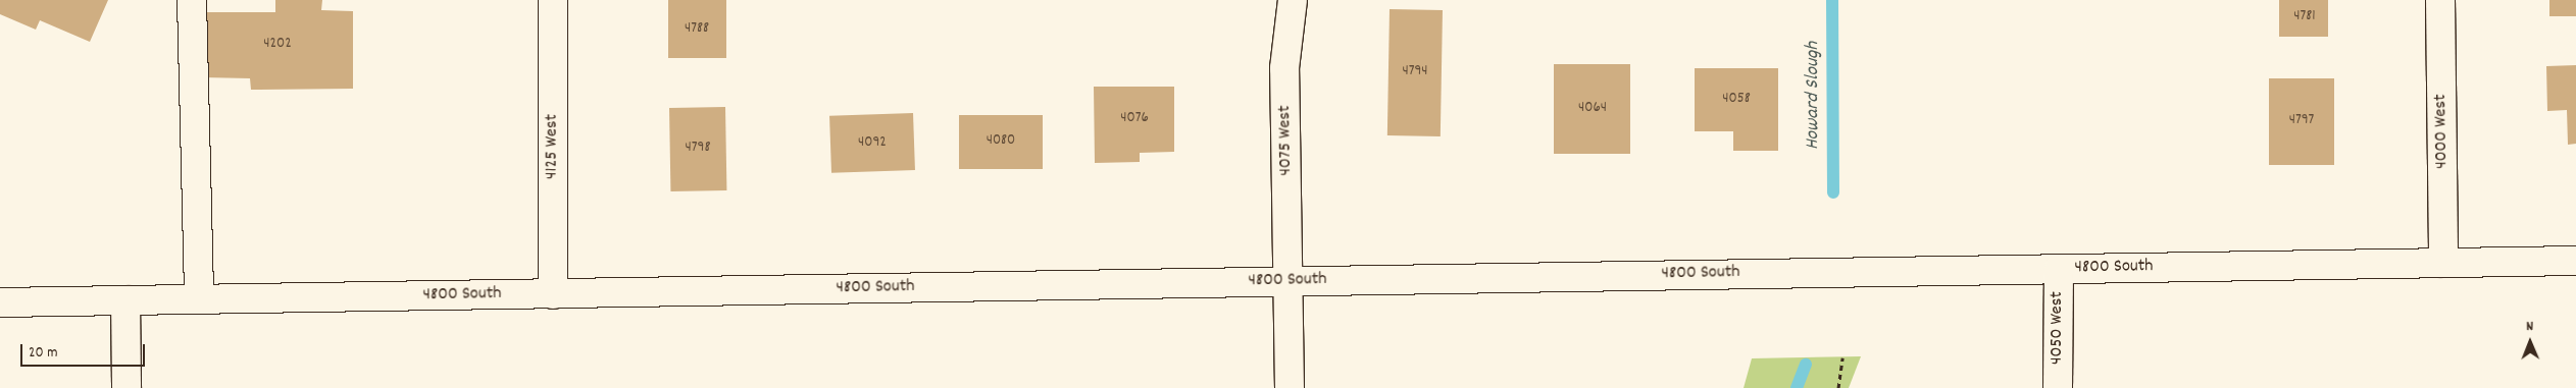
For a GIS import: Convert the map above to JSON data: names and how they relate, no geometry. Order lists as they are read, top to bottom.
{
  "streets": {
    "street": [
      "4000 West",
      "4075 West",
      "4125 West",
      "4800 South",
      "4050 West"
    ]
  },
  "crossings": [
    ["4000 West", "4800 South"],
    ["4075 West", "4800 South"],
    ["4125 West", "4800 South"],
    ["4800 South", "4050 West"]
  ],
  "water": ["Howard Slough"],
  "house_numbers": [
    "4781",
    "4788",
    "4202",
    "4794",
    "4058",
    "4064",
    "4076",
    "4797",
    "4080",
    "4092",
    "4798"
  ],
  "scale_bar": "20 m",
  "north": "top"
}
